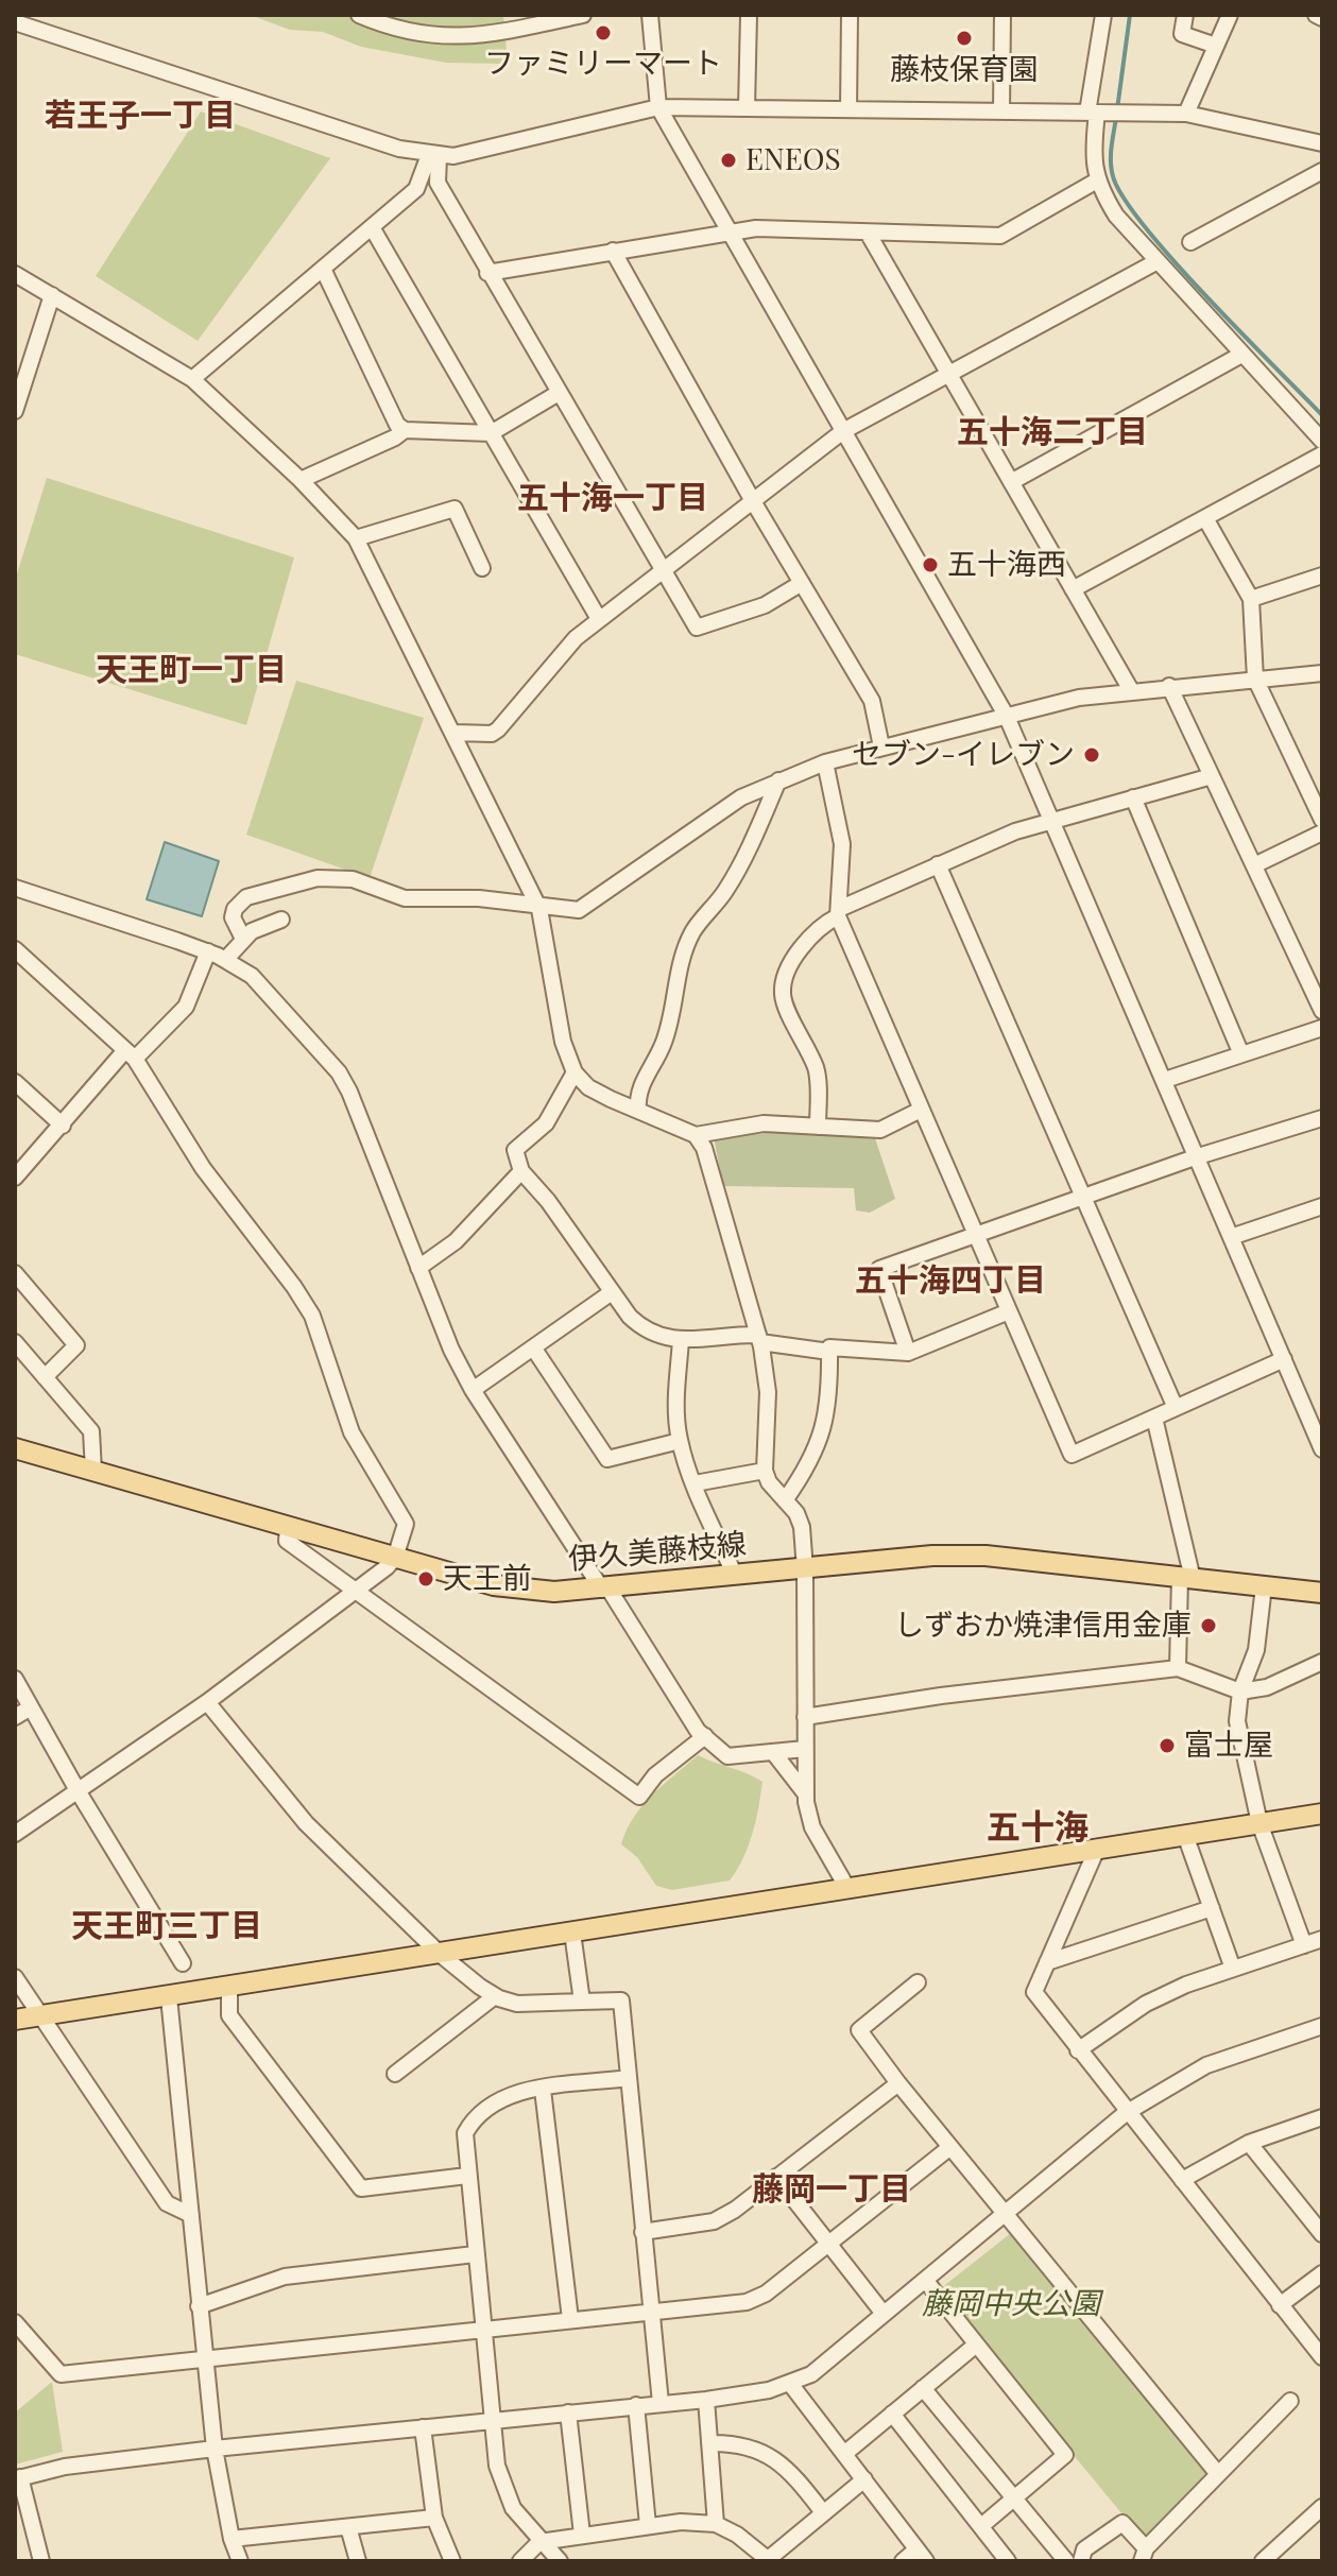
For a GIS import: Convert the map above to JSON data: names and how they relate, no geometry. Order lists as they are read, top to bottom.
{
  "streets": {
    "main road": ["伊久美藤枝線"]
  },
  "districts": [
    "若王子一丁目",
    "五十海二丁目",
    "五十海一丁目",
    "天王町一丁目",
    "五十海四丁目",
    "五十海",
    "天王町三丁目",
    "藤岡一丁目"
  ],
  "parks": ["藤岡中央公園"],
  "places": [
    "ファミリーマート",
    "藤枝保育園",
    "ENEOS",
    "五十海西",
    "セブン-イレブン",
    "天王前",
    "しずおか焼津信用金庫",
    "富士屋"
  ]
}
